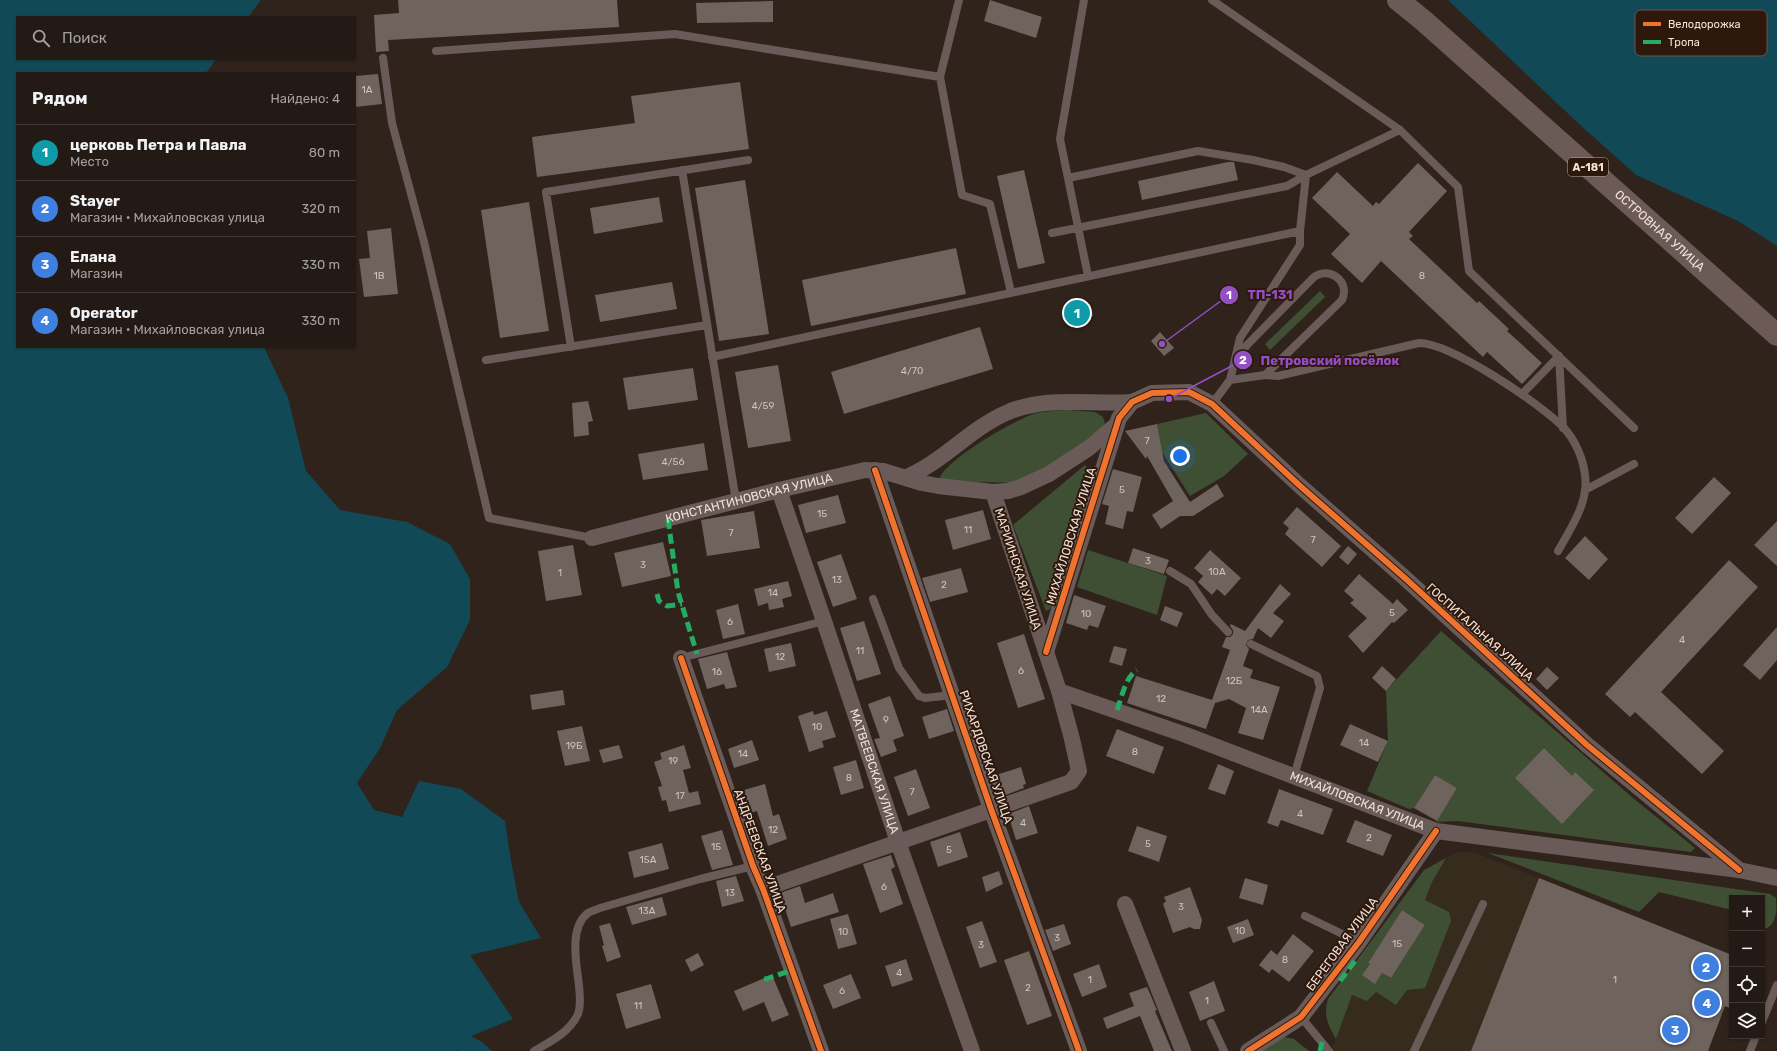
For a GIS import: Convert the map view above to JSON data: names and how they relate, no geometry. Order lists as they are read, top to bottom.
{
  "streets": {
    "main road": ["А-181", "ОСТРОВНАЯ УЛИЦА"],
    "street": [
      "КОНСТАНТИНОВСКАЯ УЛИЦА",
      "МИХАЙЛОВСКАЯ УЛИЦА",
      "МАРИИНСКАЯ УЛИЦА",
      "ГОСПИТАЛЬНАЯ УЛИЦА",
      "РИХАРДОВСКАЯ УЛИЦА",
      "МАТВЕЕВСКАЯ УЛИЦА",
      "АНДРЕЕВСКАЯ УЛИЦА",
      "БЕРЕГОВАЯ УЛИЦА"
    ]
  },
  "crossings": [
    ["КОНСТАНТИНОВСКАЯ УЛИЦА", "МИХАЙЛОВСКАЯ УЛИЦА"],
    ["КОНСТАНТИНОВСКАЯ УЛИЦА", "МАРИИНСКАЯ УЛИЦА"],
    ["КОНСТАНТИНОВСКАЯ УЛИЦА", "РИХАРДОВСКАЯ УЛИЦА"],
    ["КОНСТАНТИНОВСКАЯ УЛИЦА", "МАТВЕЕВСКАЯ УЛИЦА"],
    ["МИХАЙЛОВСКАЯ УЛИЦА", "МАРИИНСКАЯ УЛИЦА"],
    ["МИХАЙЛОВСКАЯ УЛИЦА", "ГОСПИТАЛЬНАЯ УЛИЦА"],
    ["МИХАЙЛОВСКАЯ УЛИЦА", "БЕРЕГОВАЯ УЛИЦА"],
    ["МАРИИНСКАЯ УЛИЦА", "РИХАРДОВСКАЯ УЛИЦА"]
  ],
  "places": ["ТП-131", "Петровский посёлок"],
  "house_numbers": [
    "1А",
    "1В",
    "8",
    "4/70",
    "4/59",
    "7",
    "4/56",
    "5",
    "15",
    "11",
    "7",
    "7",
    "3",
    "3",
    "10А",
    "1",
    "13",
    "2",
    "14",
    "5",
    "10",
    "6",
    "4",
    "11",
    "12",
    "6",
    "16",
    "12Б",
    "12",
    "14А",
    "9",
    "10",
    "14",
    "19Б",
    "8",
    "14",
    "19",
    "8",
    "7",
    "17",
    "4",
    "4",
    "12",
    "2",
    "5",
    "15",
    "5",
    "15А",
    "6",
    "13",
    "3",
    "13А",
    "10",
    "10",
    "3",
    "15",
    "3",
    "8",
    "4",
    "1",
    "1",
    "2",
    "6",
    "1",
    "11"
  ],
  "legend": ["Велодорожка", "Тропа"],
  "page": {
    "search": "Поиск",
    "heading": ["Рядом", "Найдено: 4"],
    "list": [
      {
        "mark": "1",
        "name": "церковь Петра и Павла",
        "note": "Место",
        "value": "80 m"
      },
      {
        "mark": "2",
        "name": "Stayer",
        "note": "Магазин · Михайловская улица",
        "value": "320 m"
      },
      {
        "mark": "3",
        "name": "Елана",
        "note": "Магазин",
        "value": "330 m"
      },
      {
        "mark": "4",
        "name": "Operator",
        "note": "Магазин · Михайловская улица",
        "value": "330 m"
      }
    ],
    "pins": [
      "1",
      "2",
      "4",
      "3"
    ],
    "map_buttons": ["+", "−"]
  }
}
